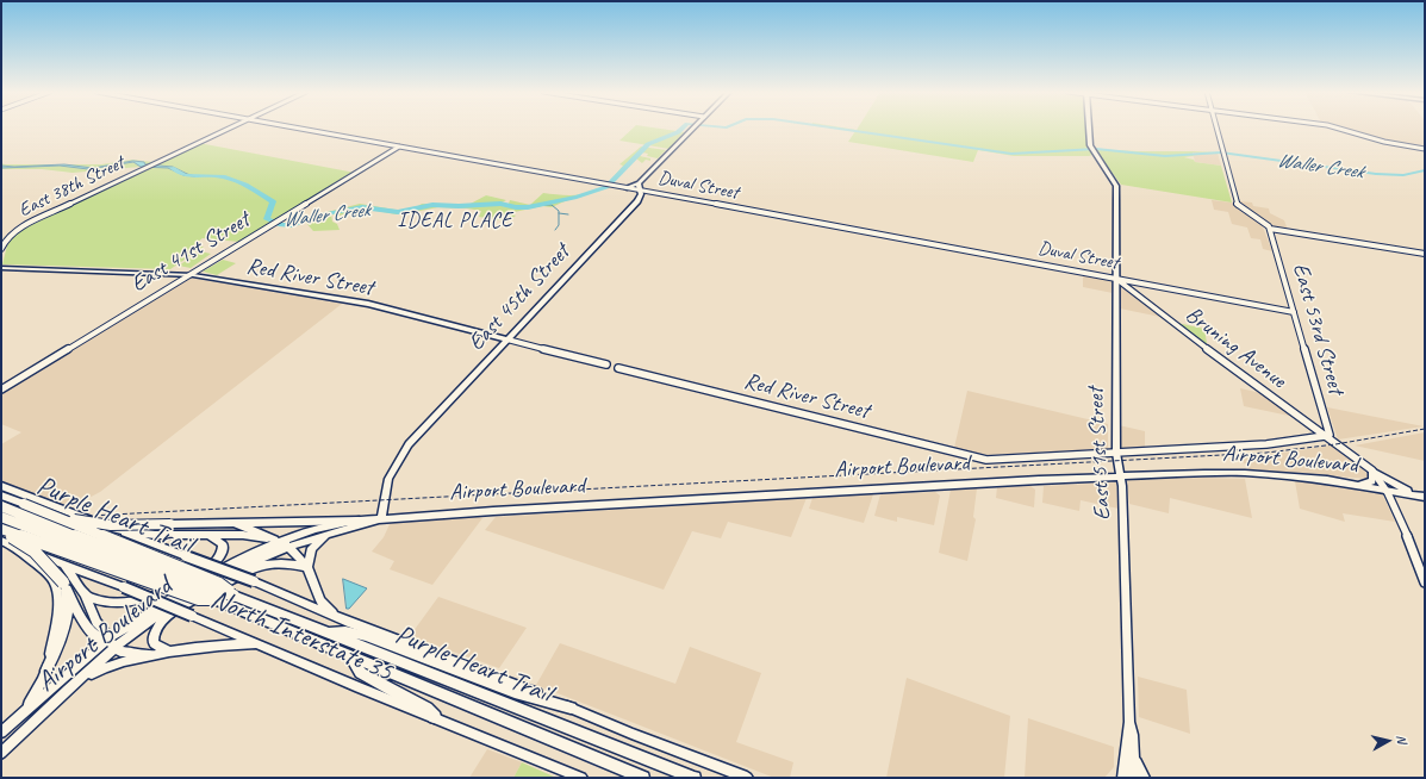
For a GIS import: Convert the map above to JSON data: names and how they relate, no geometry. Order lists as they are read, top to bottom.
{
  "streets": {
    "highway": ["Purple Heart Trail"],
    "main road": [
      "Red River Street",
      "East 45th Street",
      "East 51st Street",
      "Airport Boulevard",
      "North Interstate 35"
    ],
    "street": [
      "Duval Street",
      "East 38th Street",
      "East 41st Street",
      "East 53rd Street",
      "Bruning Avenue"
    ]
  },
  "crossings": [
    ["Duval Street", "East 41st Street"],
    ["Duval Street", "East 45th Street"],
    ["Duval Street", "East 53rd Street"],
    ["Duval Street", "Bruning Avenue"],
    ["Duval Street", "East 51st Street"],
    ["East 41st Street", "Red River Street"],
    ["Red River Street", "East 45th Street"],
    ["Red River Street", "East 53rd Street"],
    ["Red River Street", "Bruning Avenue"],
    ["Red River Street", "East 51st Street"],
    ["East 45th Street", "Airport Boulevard"],
    ["East 53rd Street", "Bruning Avenue"],
    ["Bruning Avenue", "East 51st Street"],
    ["East 51st Street", "Airport Boulevard"]
  ],
  "districts": ["IDEAL PLACE"],
  "water": ["Waller Creek"],
  "north": "right"
}
